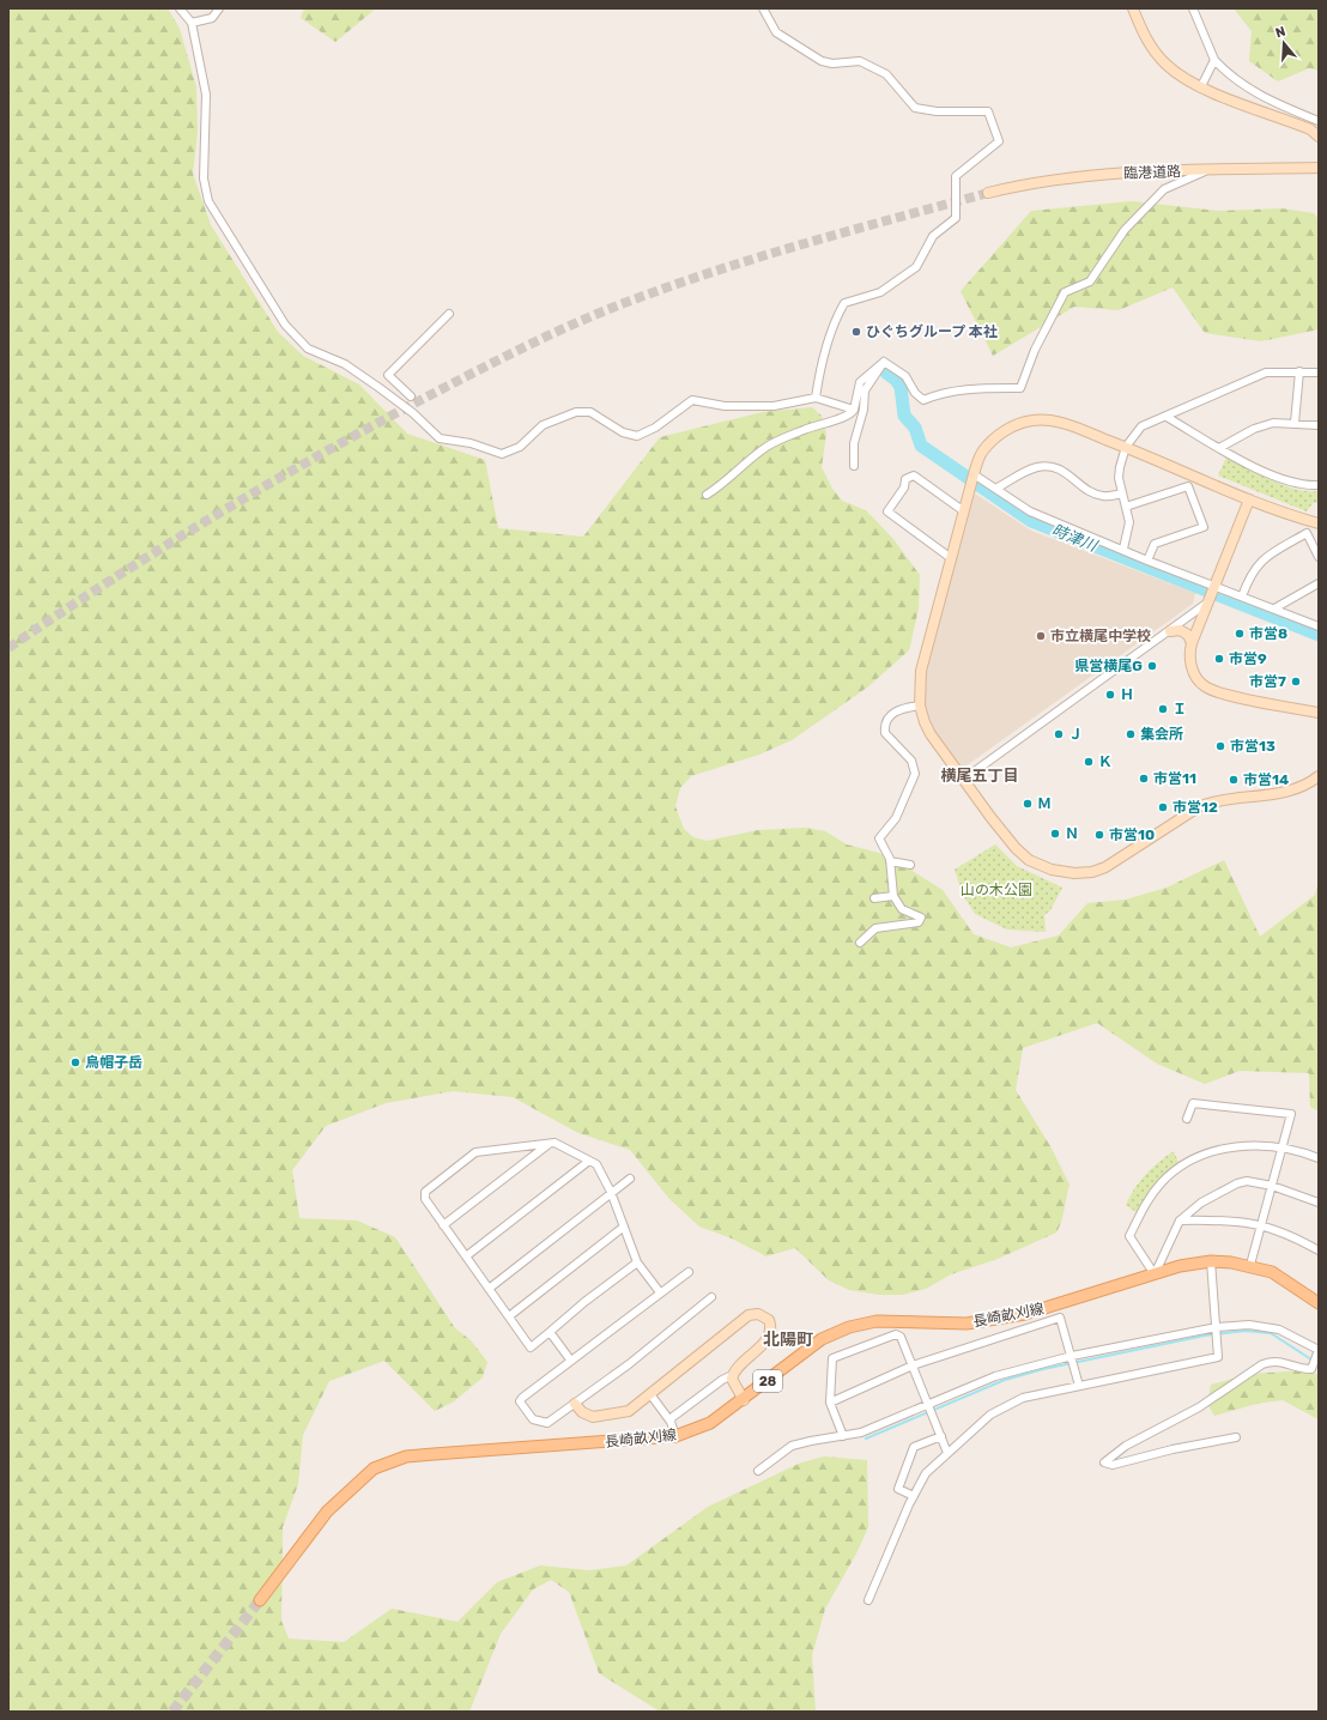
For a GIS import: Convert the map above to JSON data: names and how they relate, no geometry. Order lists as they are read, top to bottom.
{
  "streets": {
    "main road": ["長崎畝刈線", "28"],
    "street": ["臨港道路"]
  },
  "districts": ["横尾五丁目", "北陽町"],
  "water": ["時津川"],
  "parks": ["山の木公園"],
  "places": [
    "ひぐちグループ 本社",
    "市営8",
    "市立横尾中学校",
    "市営9",
    "県営横尾G",
    "市営7",
    "Ｈ",
    "Ｉ",
    "Ｊ",
    "集会所",
    "市営13",
    "Ｋ",
    "市営11",
    "市営14",
    "Ｍ",
    "市営12",
    "Ｎ",
    "市営10",
    "烏帽子岳"
  ],
  "north": "top"
}
